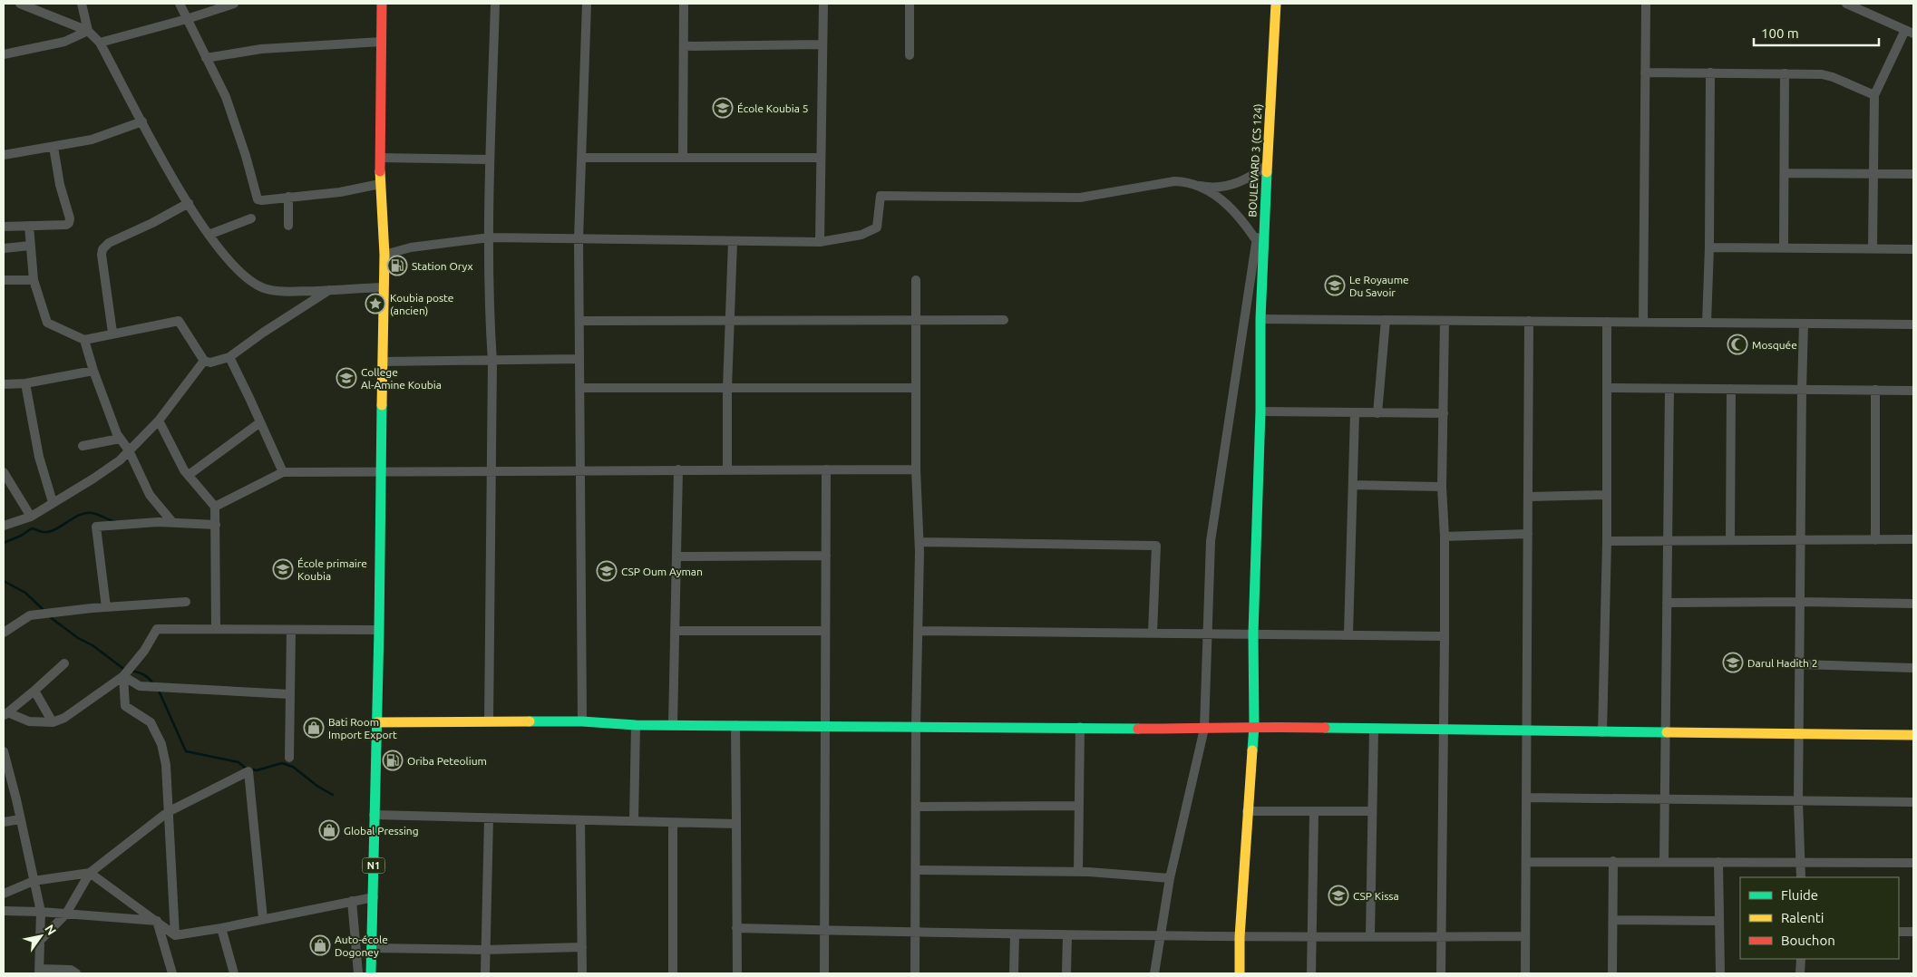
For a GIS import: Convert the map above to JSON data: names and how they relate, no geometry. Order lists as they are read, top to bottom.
{
  "streets": {
    "street": ["BOULEVARD 3 (CS 124)", "N1"]
  },
  "places": {
    "school or university": [
      "École Koubia 5",
      "Le Royaume Du Savoir",
      "College Al-Amine Koubia",
      "École primaire Koubia",
      "CSP Oum Ayman",
      "Darul Hadith 2",
      "CSP Kissa"
    ],
    "fuel station": ["Station Oryx", "Oriba Peteolium"],
    "place": ["Koubia poste (ancien)"],
    "mosque": ["Mosquée"],
    "shop": ["Bati Room Import Export", "Global Pressing", "Auto-école Dogoney"]
  },
  "legend": ["Fluide", "Ralenti", "Bouchon"],
  "scale_bar": "100 m",
  "north": "top right"
}
